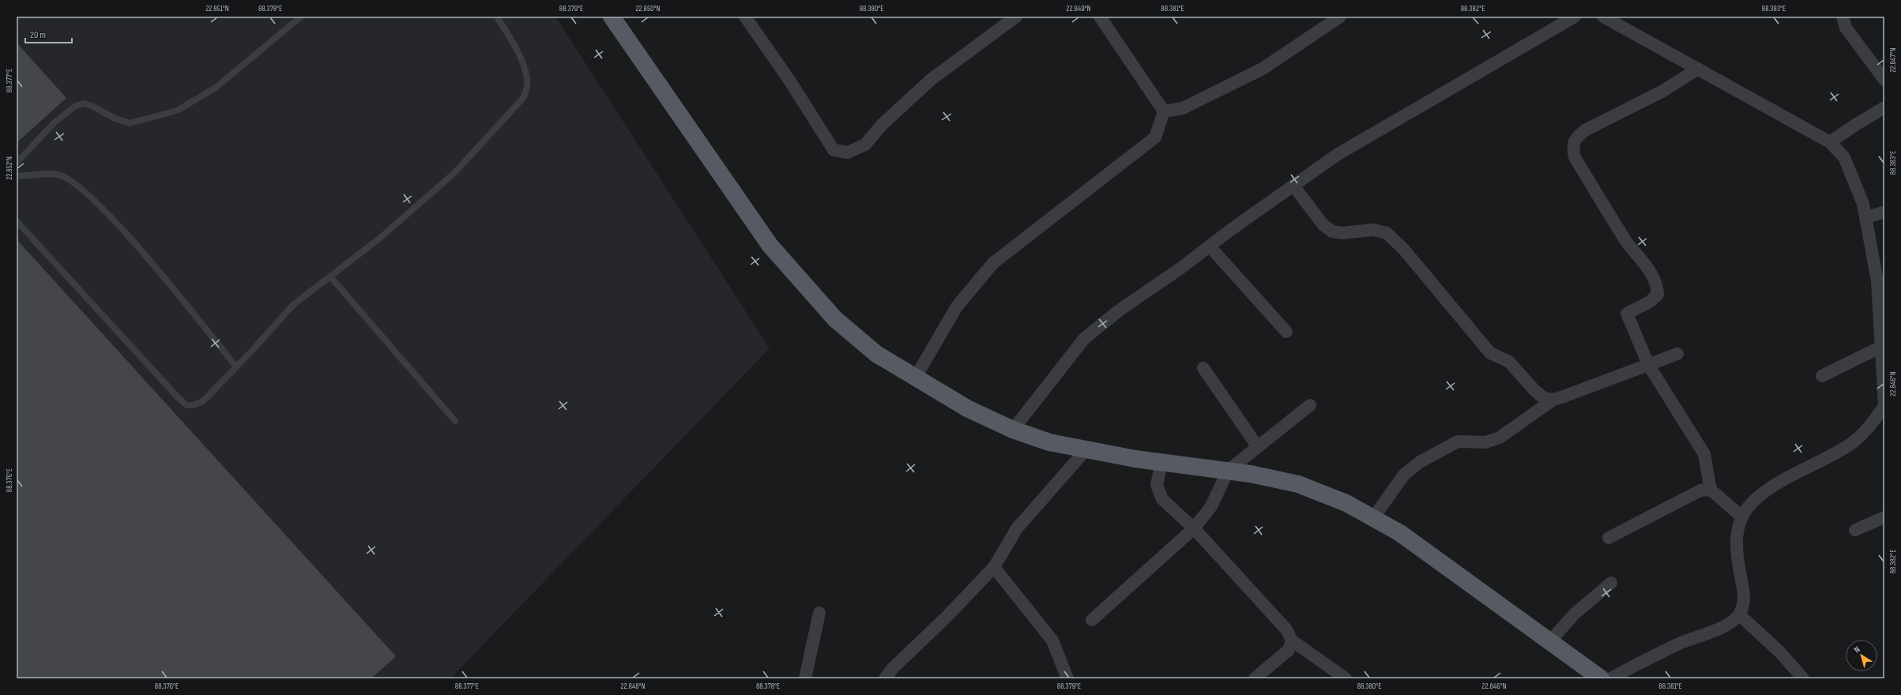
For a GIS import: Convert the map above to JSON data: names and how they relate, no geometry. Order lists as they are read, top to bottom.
{
  "scale_bar": "20 m",
  "north": "top left",
  "coordinates": [
    "22.851°N",
    "88.378°E",
    "88.379°E",
    "22.850°N",
    "88.380°E",
    "22.849°N",
    "88.381°E",
    "88.382°E",
    "88.383°E",
    "22.847°N",
    "88.377°E",
    "22.846°N",
    "88.376°E",
    "22.848°N"
  ]
}
